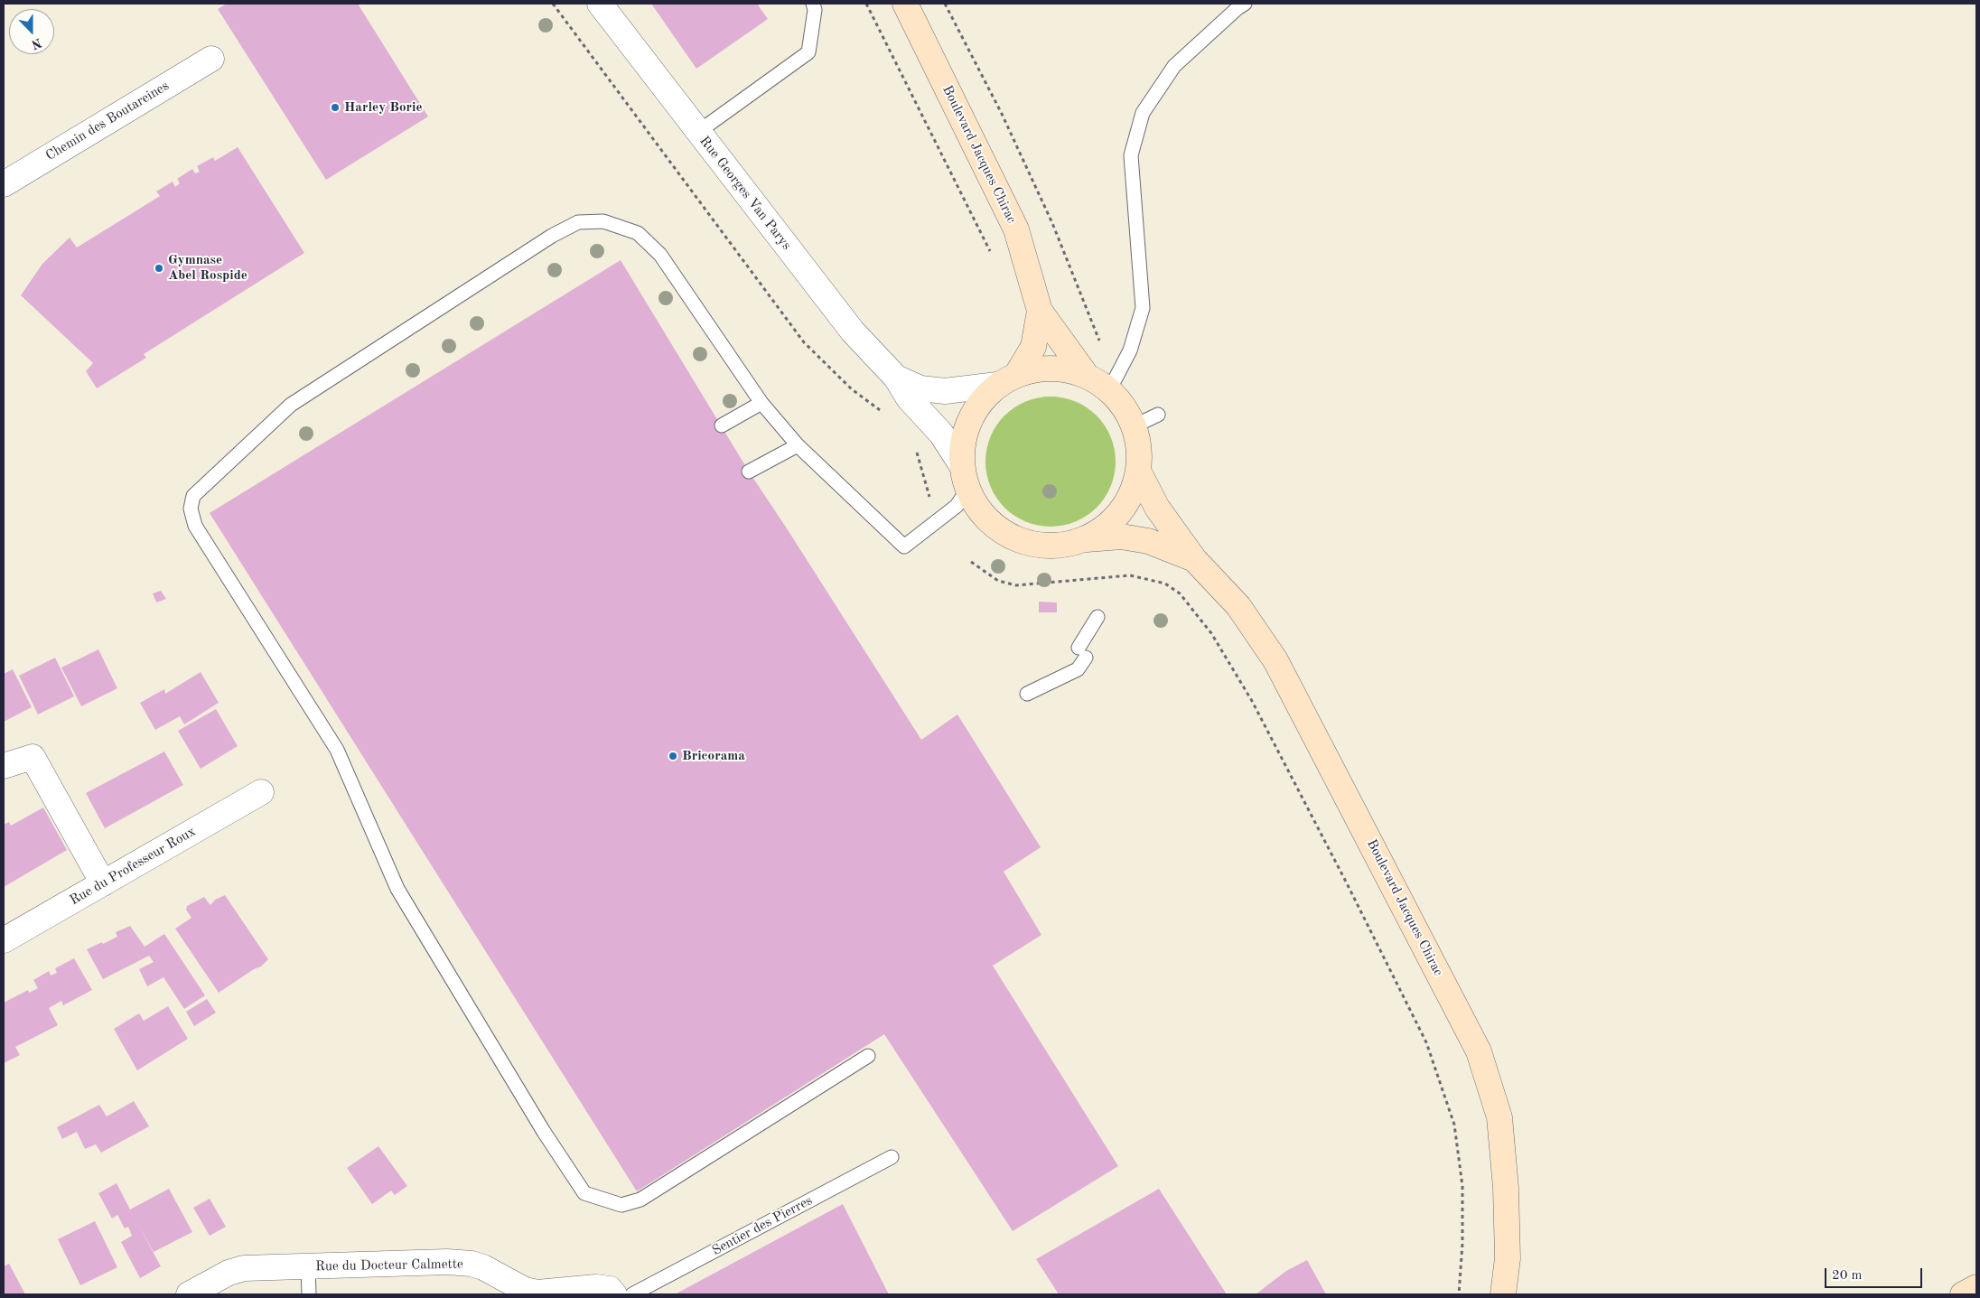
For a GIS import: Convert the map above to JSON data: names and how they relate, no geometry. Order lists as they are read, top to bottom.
{
  "streets": {
    "main road": ["Boulevard Jacques Chirac"],
    "street": [
      "Chemin des Boutareines",
      "Rue Georges Van Parys",
      "Rue du Professeur Roux",
      "Rue du Docteur Calmette"
    ],
    "lane": ["Sentier des Pierres"]
  },
  "crossings": [
    ["Boulevard Jacques Chirac", "Rue Georges Van Parys"]
  ],
  "places": ["Harley Borie", "Gymnase Abel Rospide", "Bricorama"],
  "scale_bar": "20 m",
  "north": "bottom"
}
